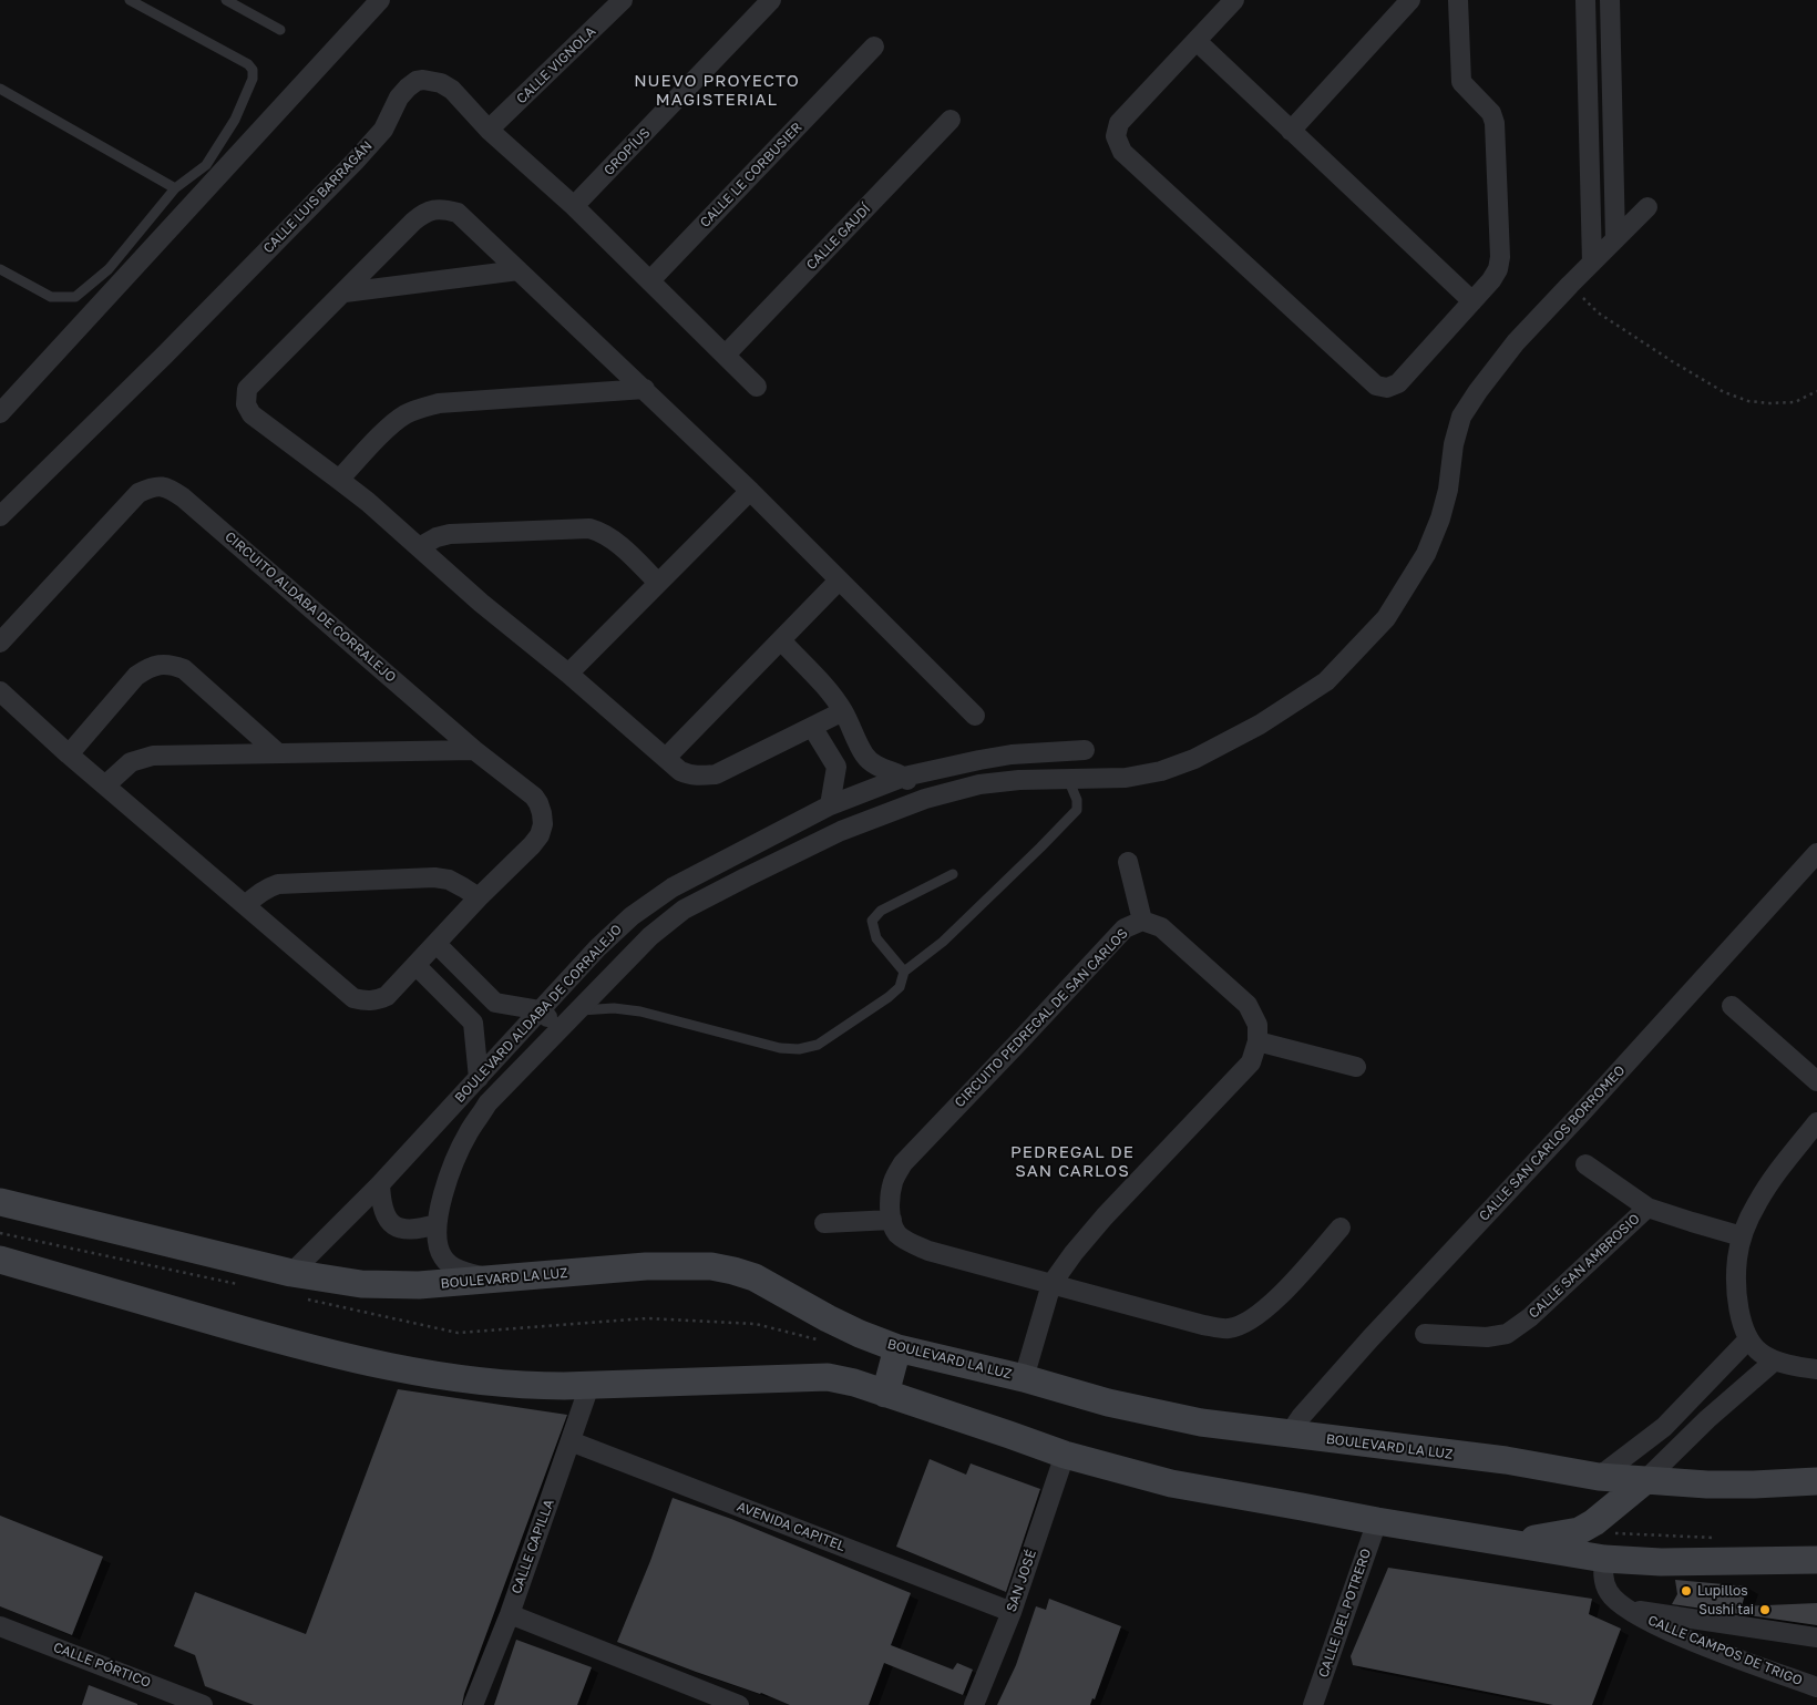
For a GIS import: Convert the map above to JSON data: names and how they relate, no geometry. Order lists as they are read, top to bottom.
{
  "streets": {
    "main road": ["BOULEVARD LA LUZ"],
    "street": [
      "CALLE VIGNOLA",
      "GROPÍUS",
      "CALLE LE CORBUSIER",
      "CALLE LUIS BARRAGÁN",
      "CALLE GAUDÍ",
      "CIRCUITO ALDABA DE CORRALEJO",
      "BOULEVARD ALDABA DE CORRALEJO",
      "CIRCUITO PEDREGAL DE SAN CARLOS",
      "CALLE SAN CARLOS BORROMEO",
      "CALLE SAN AMBROSIO",
      "AVENIDA CAPITEL",
      "CALLE CAPILLA",
      "SAN JOSÉ",
      "CALLE DEL POTRERO",
      "CALLE CAMPOS DE TRIGO",
      "CALLE PÓRTICO"
    ]
  },
  "crossings": [
    ["CALLE VIGNOLA", "CALLE LUIS BARRAGÁN"],
    ["GROPÍUS", "CALLE LUIS BARRAGÁN"],
    ["CALLE LE CORBUSIER", "CALLE LUIS BARRAGÁN"],
    ["CALLE LUIS BARRAGÁN", "CALLE GAUDÍ"],
    ["BOULEVARD ALDABA DE CORRALEJO", "BOULEVARD LA LUZ"],
    ["CALLE SAN CARLOS BORROMEO", "BOULEVARD LA LUZ"],
    ["AVENIDA CAPITEL", "CALLE CAPILLA"],
    ["AVENIDA CAPITEL", "SAN JOSÉ"]
  ],
  "districts": ["NUEVO PROYECTO MAGISTERIAL", "PEDREGAL DE SAN CARLOS"],
  "places": ["Lupillos", "Sushi tai"]
}
